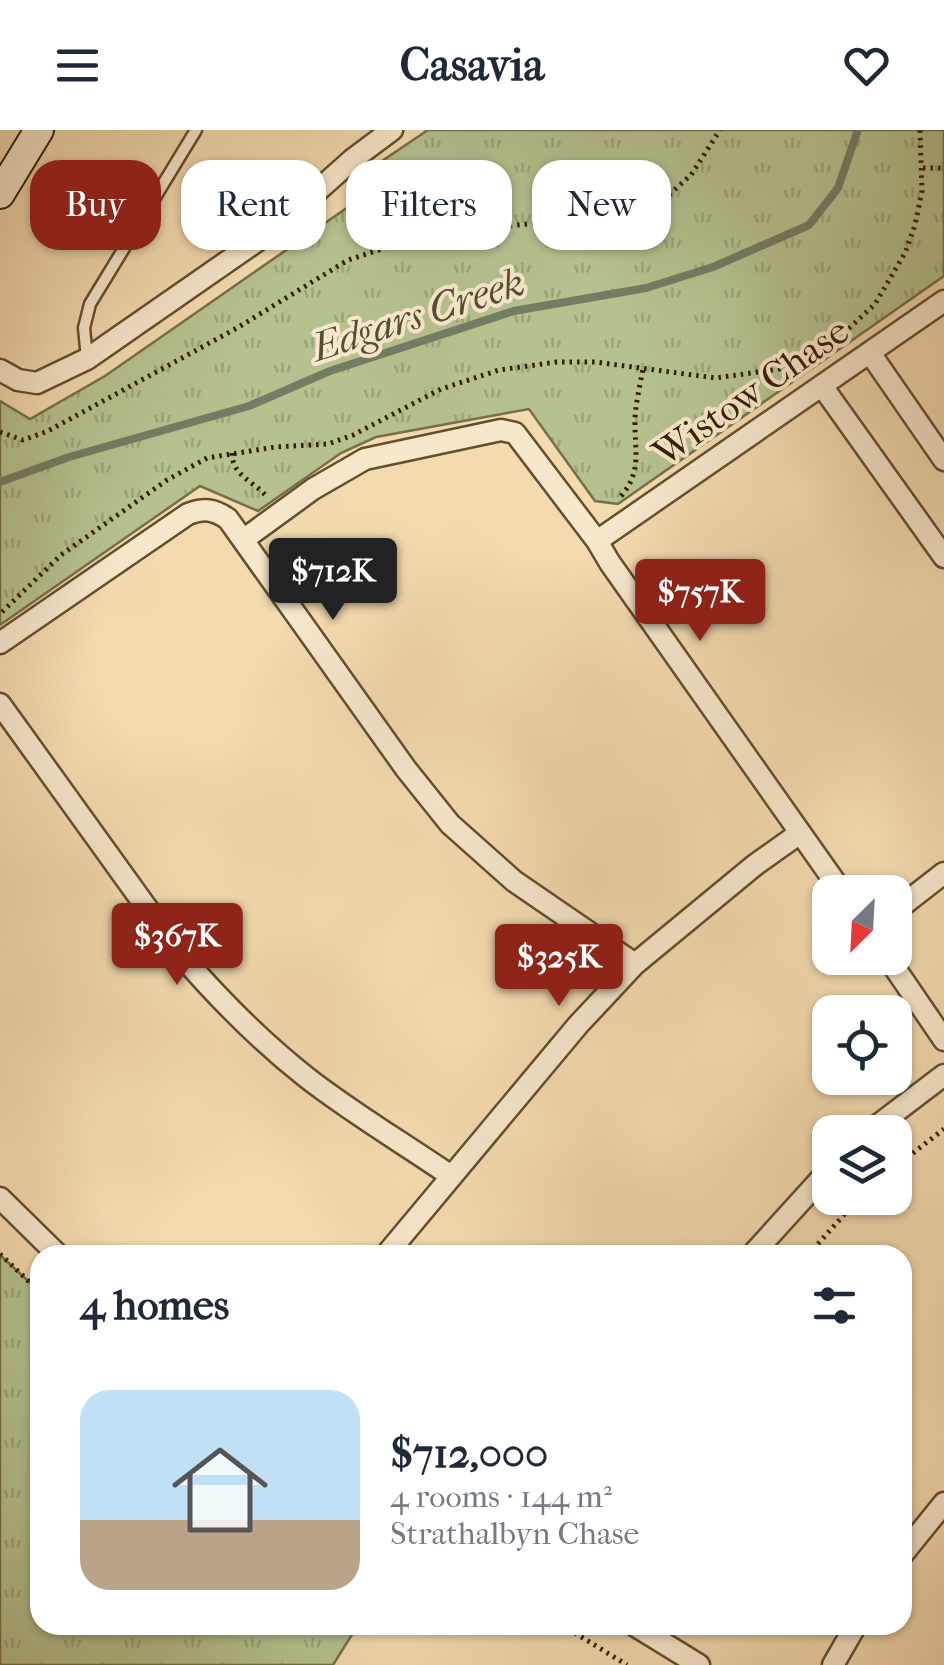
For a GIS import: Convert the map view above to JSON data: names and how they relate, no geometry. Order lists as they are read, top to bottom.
{
  "streets": {
    "street": ["Wistow Chase"]
  },
  "water": ["Edgars Creek"],
  "north": "bottom left",
  "page": {
    "header": "Casavia",
    "chip": [
      "Buy",
      "Rent",
      "Filters",
      "New"
    ],
    "price": [
      "$712K",
      "$757K",
      "$367K",
      "$325K"
    ],
    "heading": "4 homes",
    "list": [
      {
        "name": "$712,000",
        "note": "4 rooms · 144 m² · Strathalbyn Chase"
      }
    ]
  }
}
